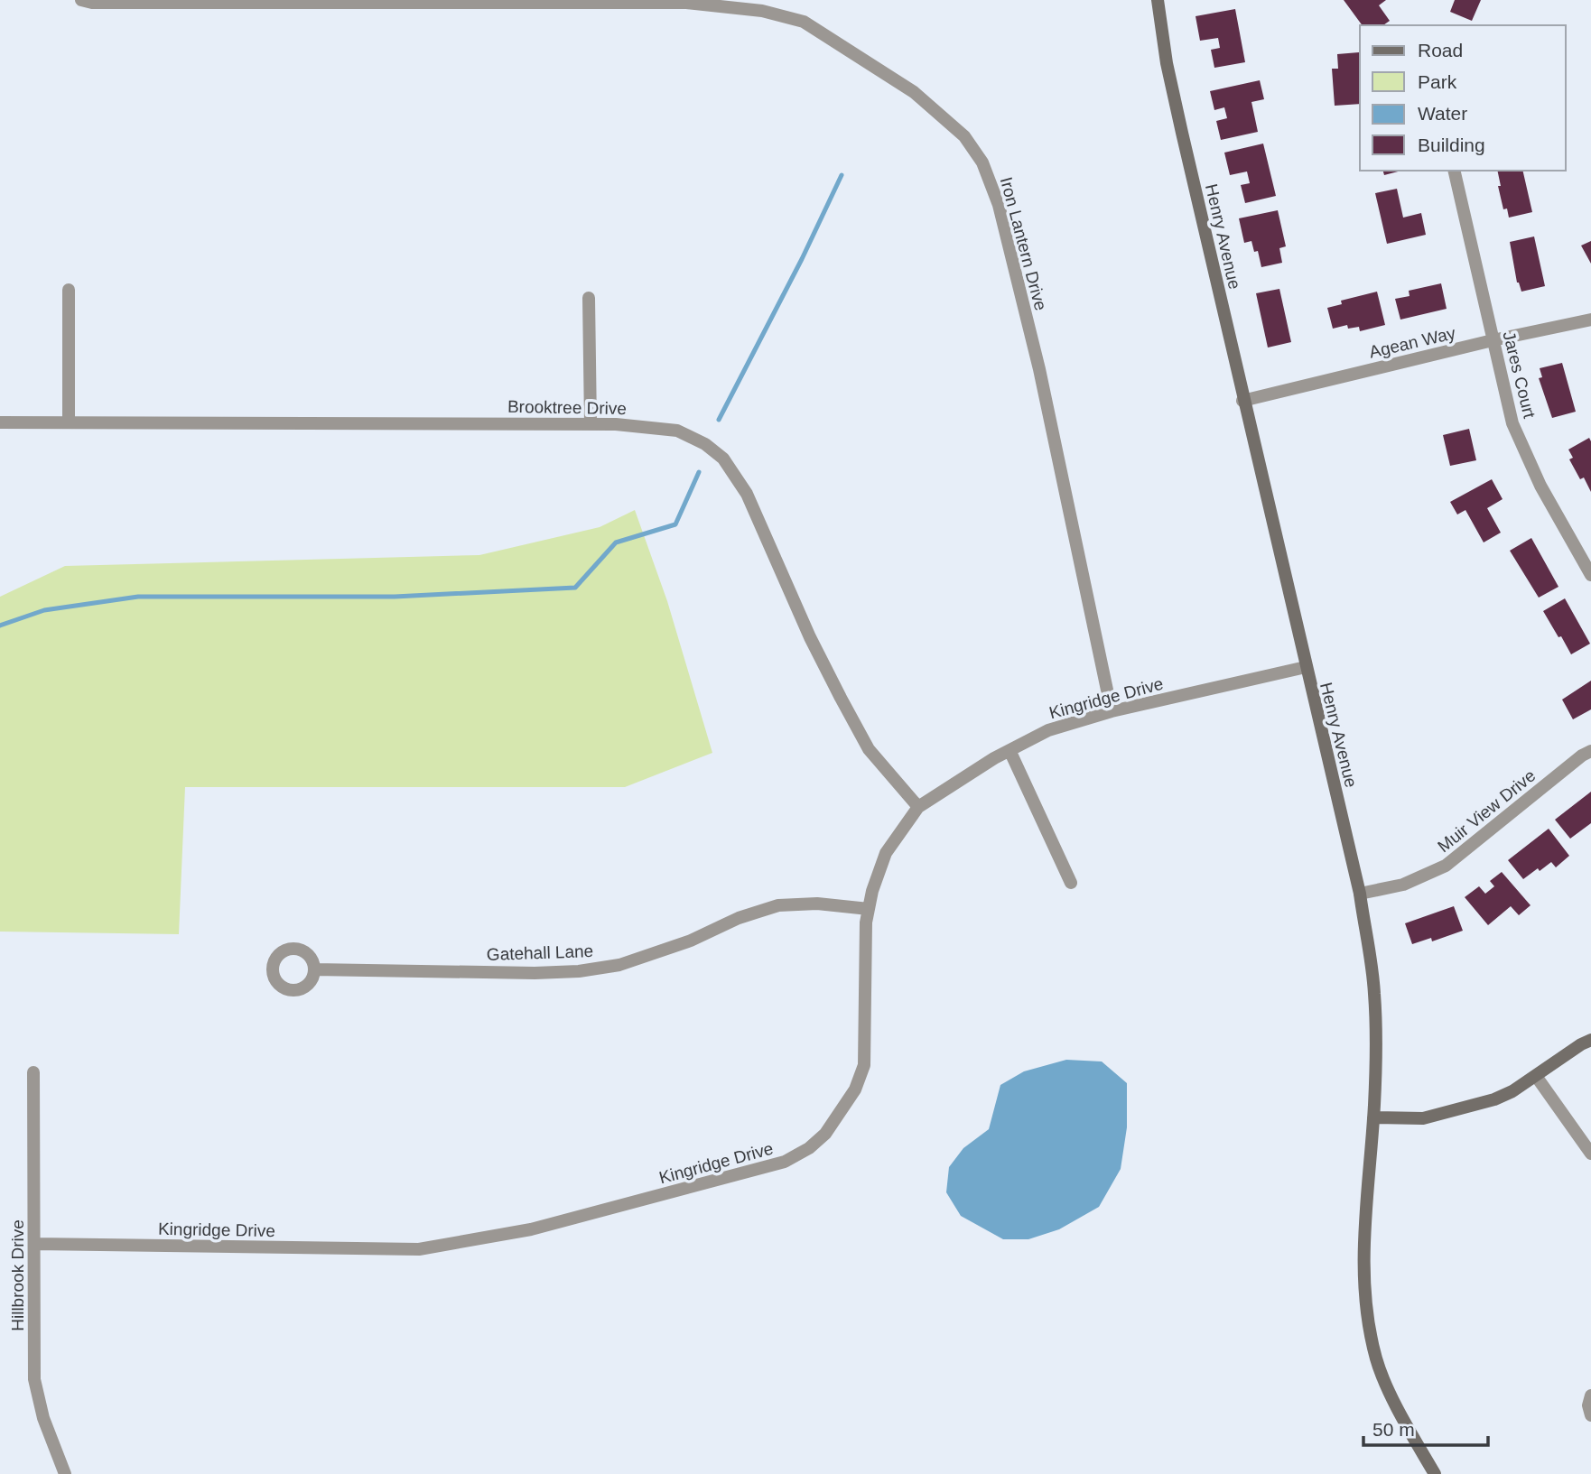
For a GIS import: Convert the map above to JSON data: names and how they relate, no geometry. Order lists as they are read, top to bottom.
{
  "streets": {
    "street": [
      "Henry Avenue",
      "Iron Lantern Drive",
      "Agean Way",
      "Jares Court",
      "Brooktree Drive",
      "Kingridge Drive",
      "Muir View Drive",
      "Gatehall Lane",
      "Hillbrook Drive"
    ]
  },
  "crossings": [
    ["Henry Avenue", "Agean Way"],
    ["Henry Avenue", "Kingridge Drive"],
    ["Henry Avenue", "Muir View Drive"],
    ["Iron Lantern Drive", "Kingridge Drive"],
    ["Agean Way", "Jares Court"],
    ["Brooktree Drive", "Kingridge Drive"],
    ["Kingridge Drive", "Gatehall Lane"],
    ["Kingridge Drive", "Hillbrook Drive"]
  ],
  "legend": [
    "Road",
    "Park",
    "Water",
    "Building"
  ],
  "scale_bar": "50 m"
}
